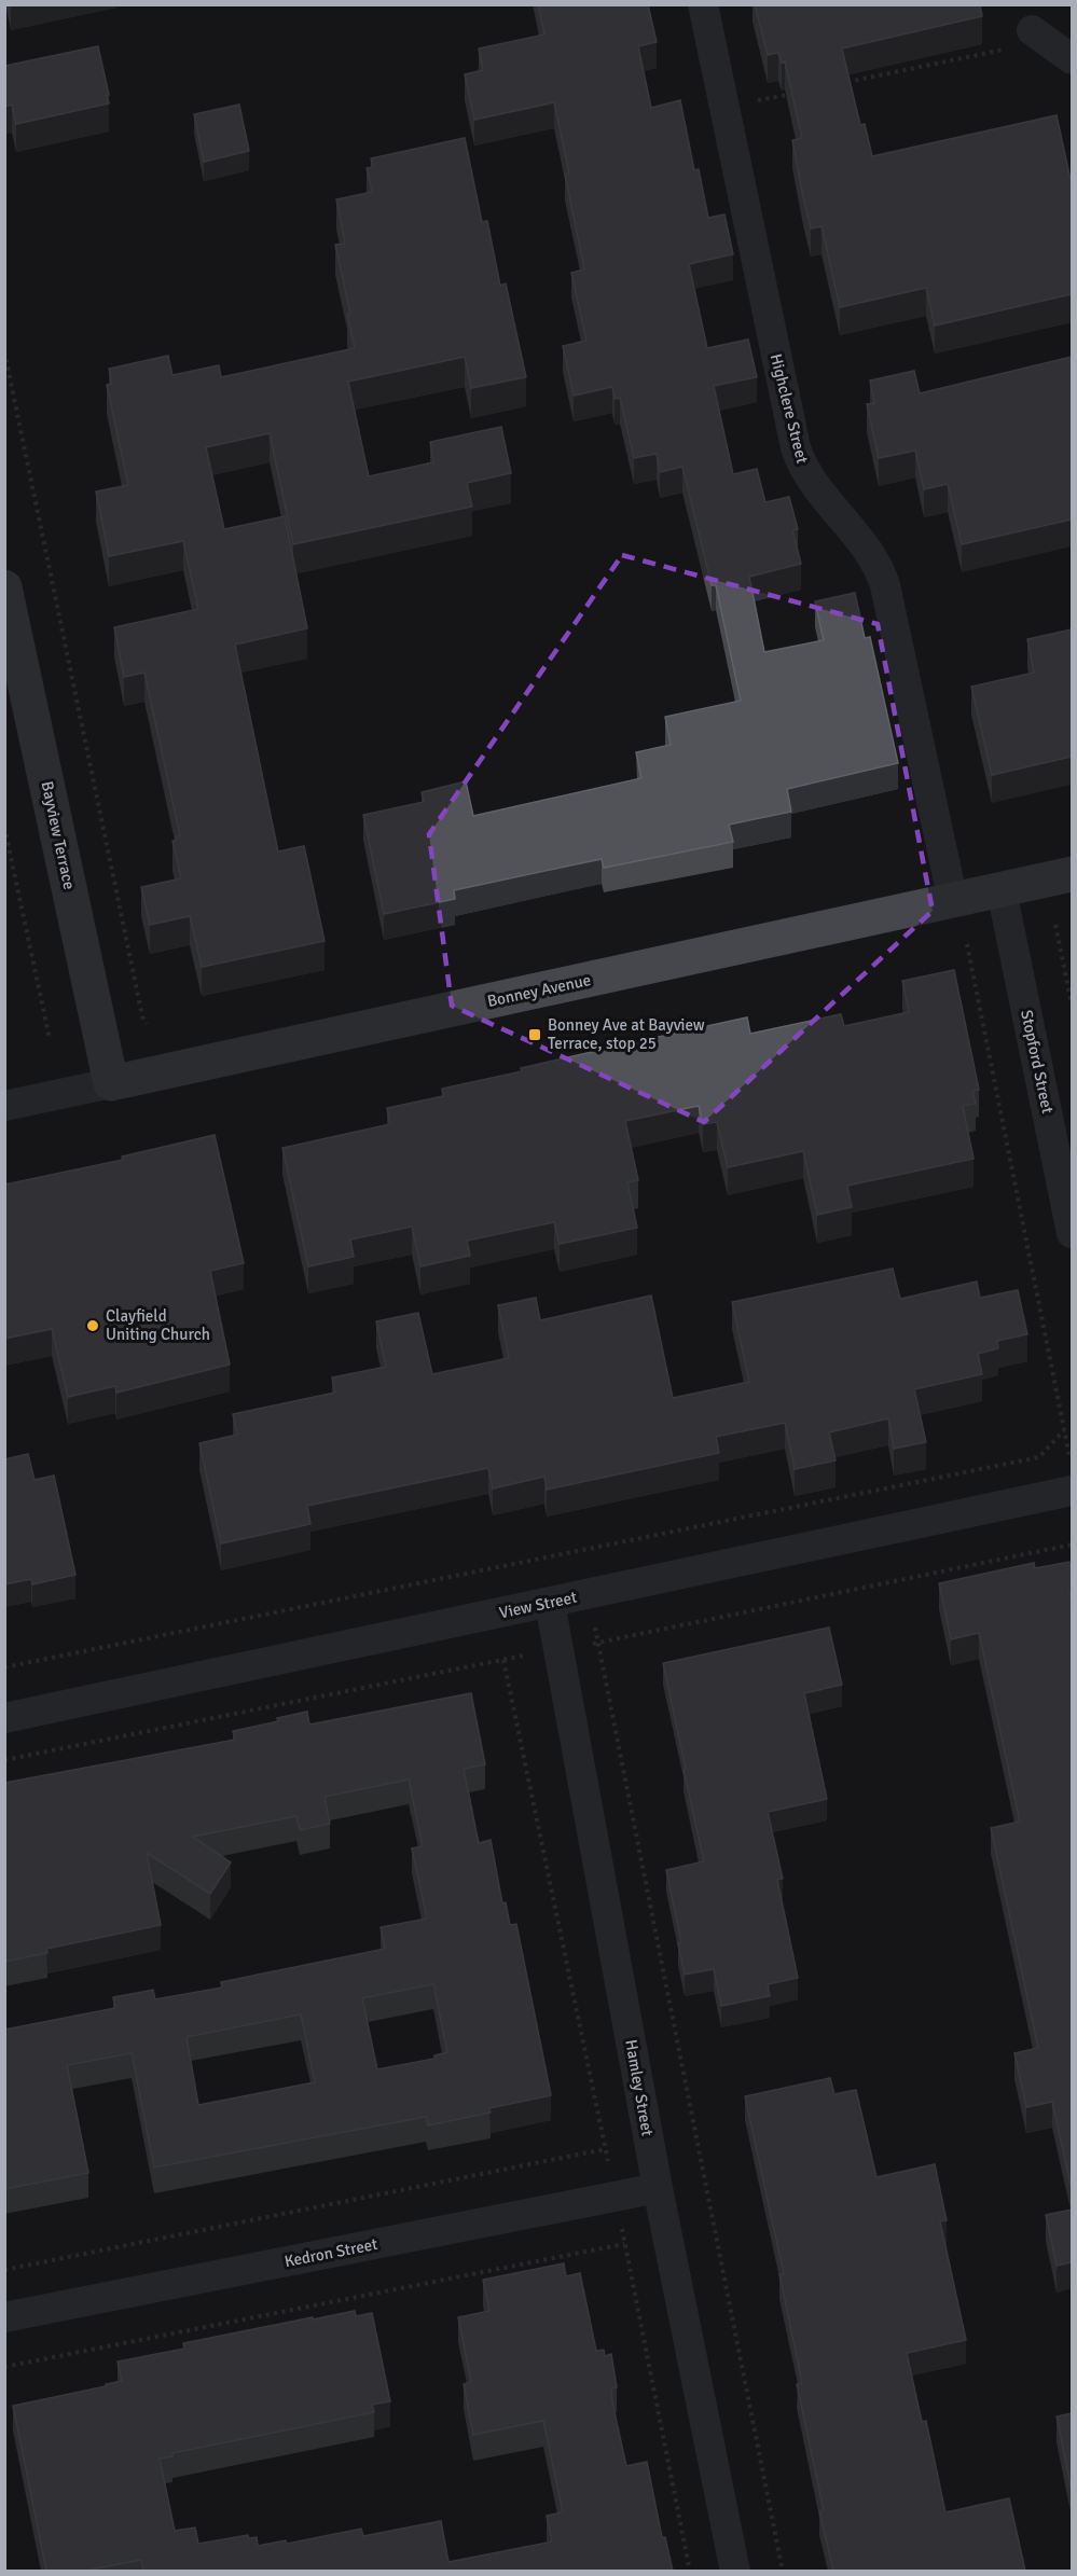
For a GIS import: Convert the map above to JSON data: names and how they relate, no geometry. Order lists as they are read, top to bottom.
{
  "streets": {
    "street": [
      "Highclere Street",
      "Bayview Terrace",
      "Bonney Avenue",
      "Stopford Street",
      "View Street",
      "Hamley Street",
      "Kedron Street"
    ]
  },
  "crossings": [
    ["Highclere Street", "Bonney Avenue"],
    ["Bayview Terrace", "Bonney Avenue"],
    ["Bonney Avenue", "Stopford Street"],
    ["View Street", "Hamley Street"],
    ["Hamley Street", "Kedron Street"]
  ],
  "places": {
    "transit": ["Bonney Ave at Bayview Terrace, stop 25"],
    "other": ["Clayfield Uniting Church"]
  }
}
